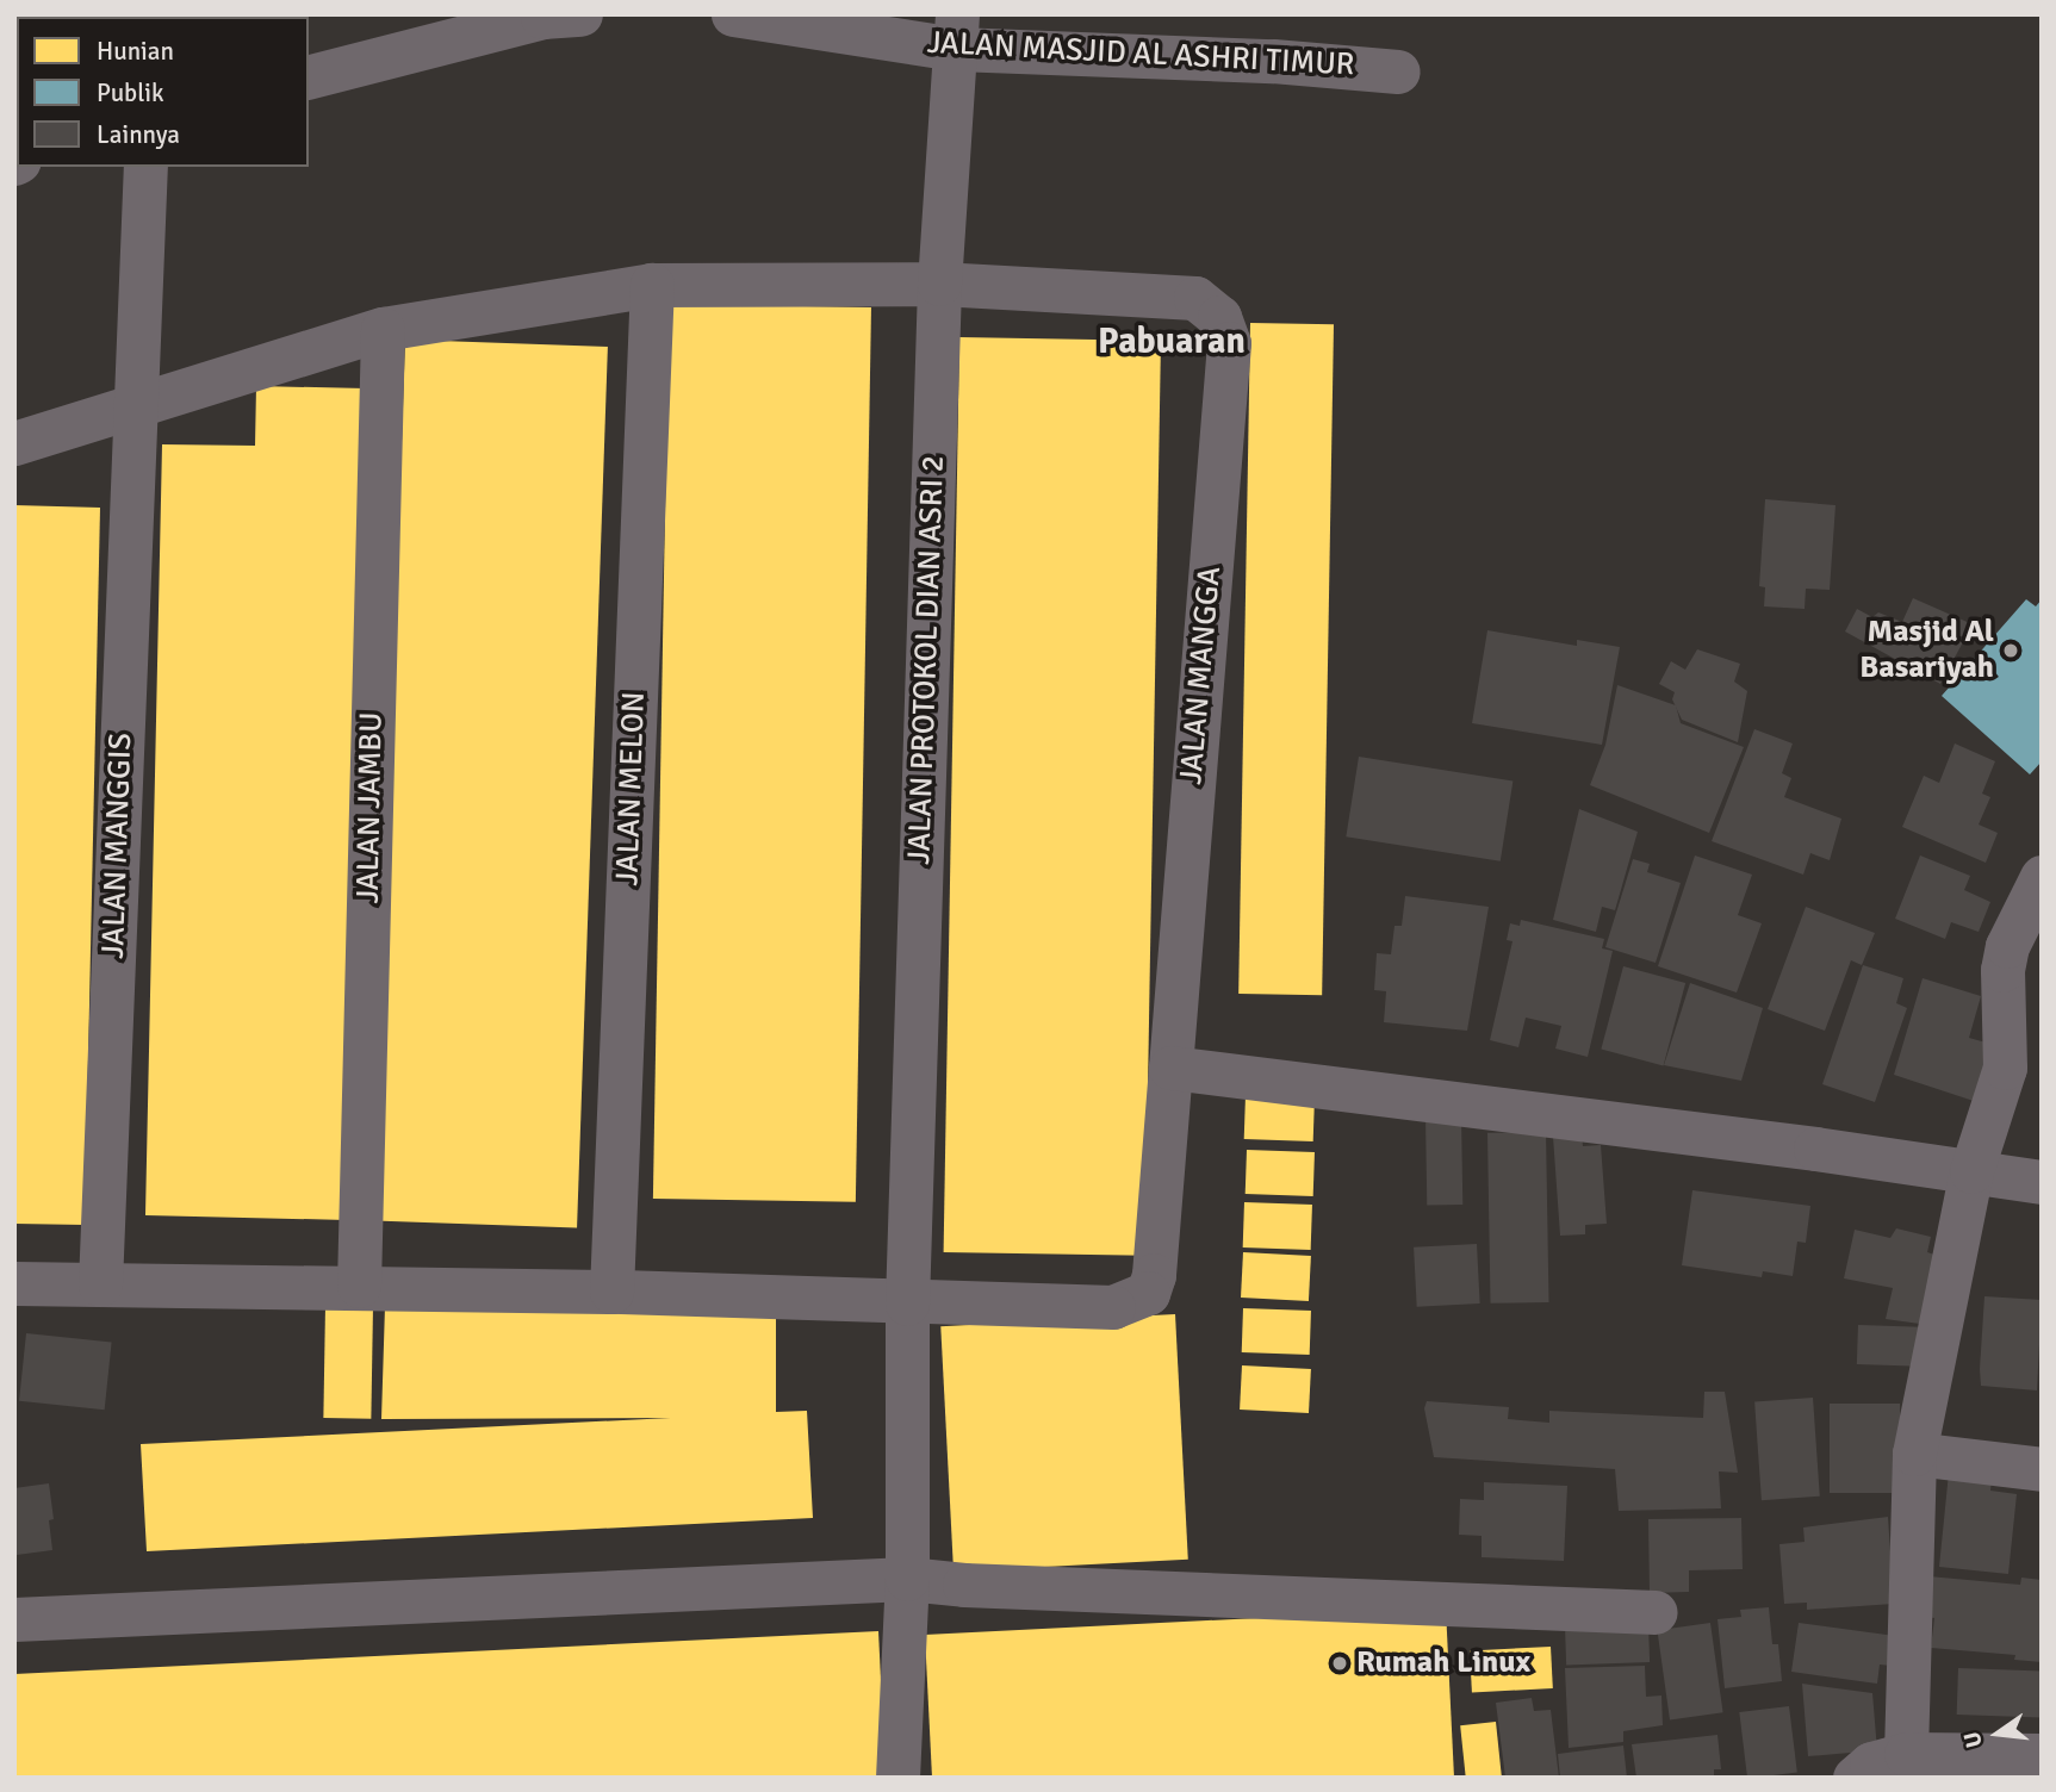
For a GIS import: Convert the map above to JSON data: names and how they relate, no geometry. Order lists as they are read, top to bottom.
{
  "streets": {
    "street": [
      "JALAN MASJID AL ASHRI TIMUR",
      "JALAN PROTOKOL DIAN ASRI 2",
      "JALAN MANGGA",
      "JALAN MELON",
      "JALAN JAMBU",
      "JALAN MANGGIS"
    ]
  },
  "crossings": [
    ["JALAN MASJID AL ASHRI TIMUR", "JALAN PROTOKOL DIAN ASRI 2"],
    ["JALAN PROTOKOL DIAN ASRI 2", "JALAN MANGGA"]
  ],
  "districts": ["Pabuaran"],
  "places": ["Masjid Al Basariyah", "Rumah Linux"],
  "legend": ["Hunian", "Publik", "Lainnya"],
  "north": "left"
}
